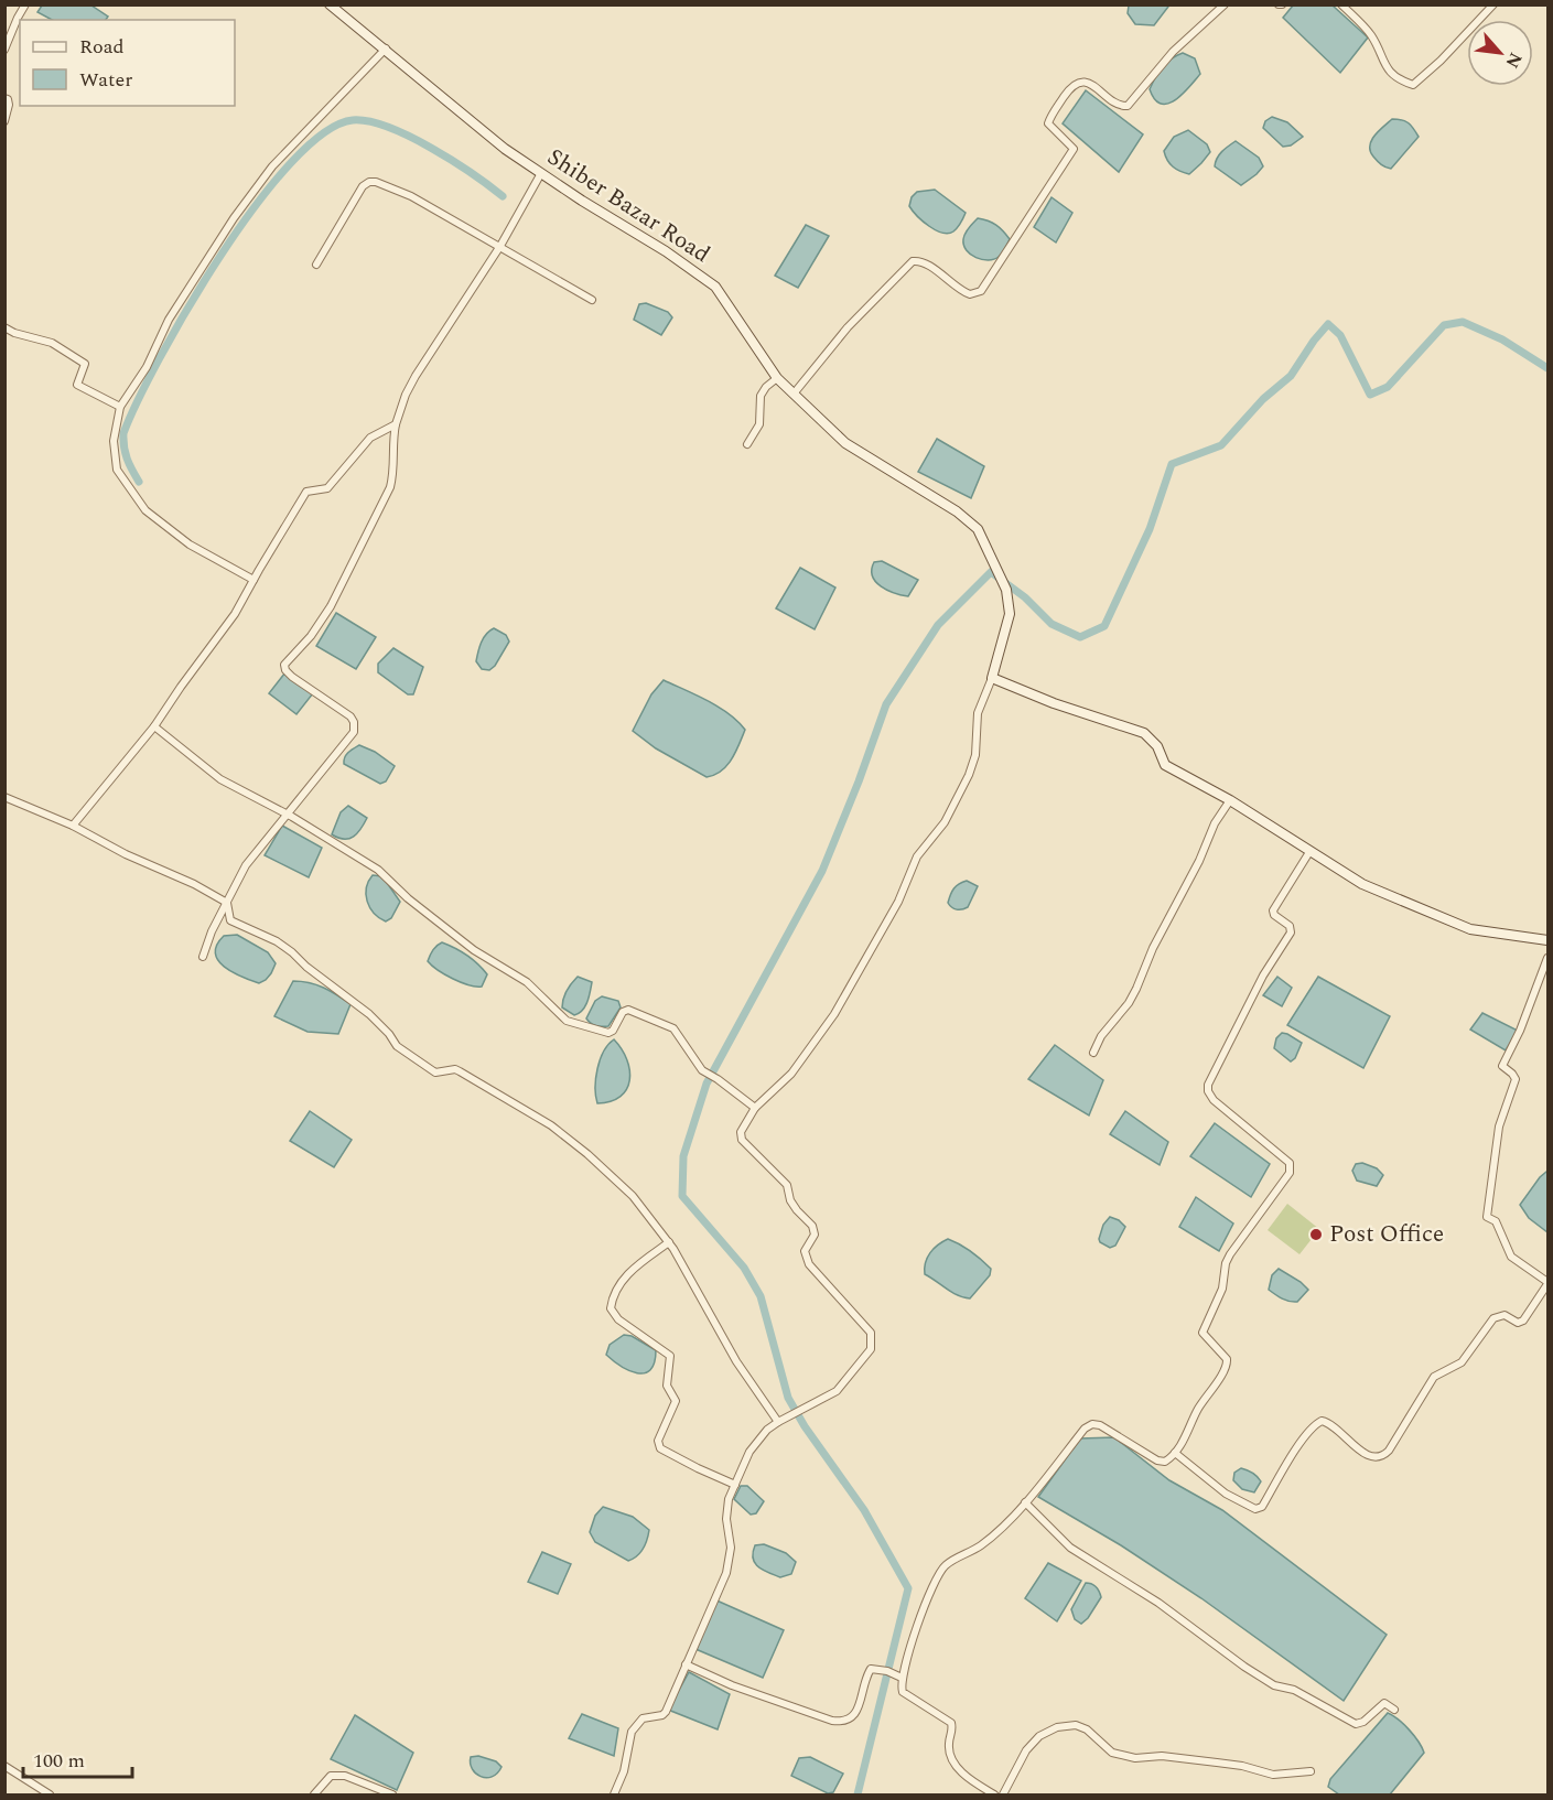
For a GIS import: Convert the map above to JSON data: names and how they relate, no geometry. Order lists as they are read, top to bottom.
{
  "streets": {
    "street": ["Shiber Bazar Road"]
  },
  "places": ["Post Office"],
  "legend": ["Road", "Water"],
  "scale_bar": "100 m",
  "north": "bottom right"
}
